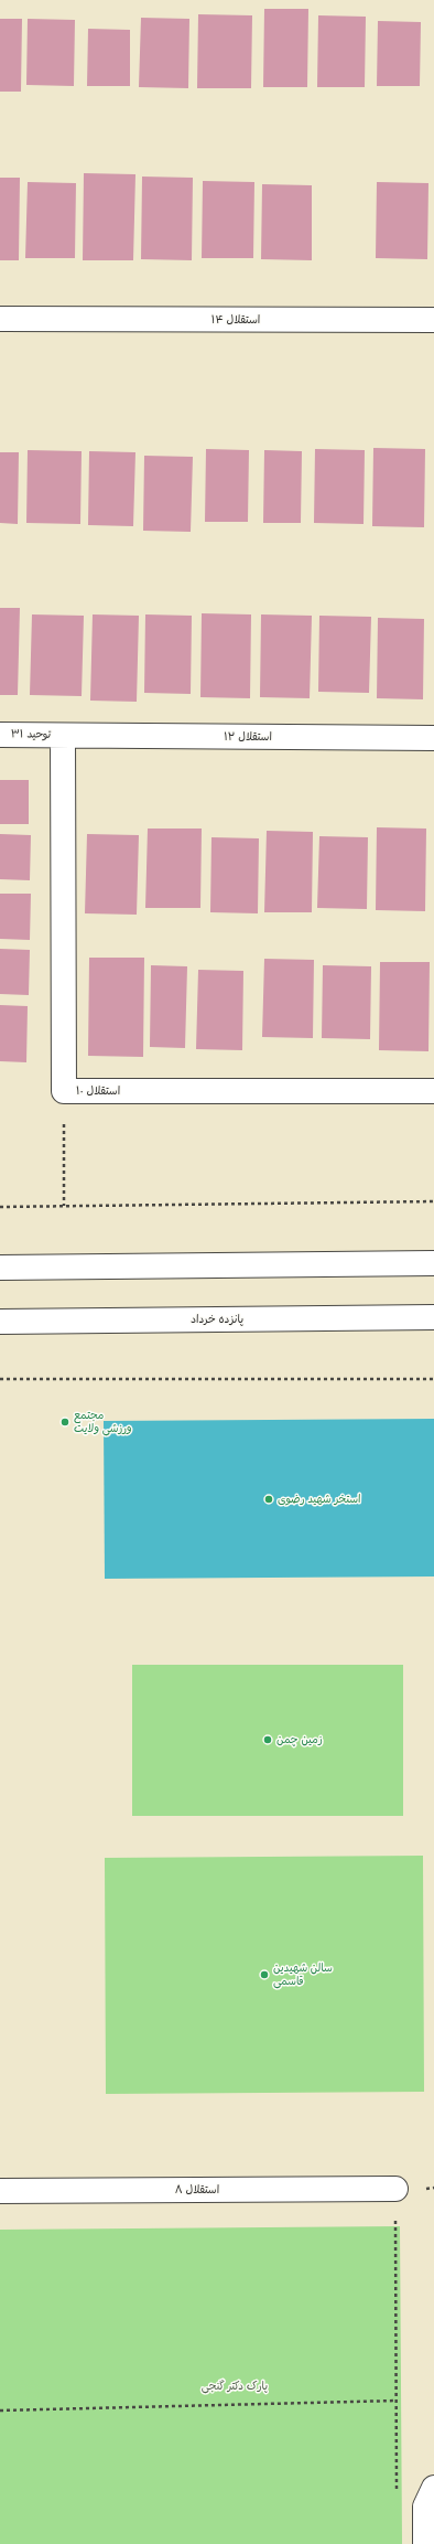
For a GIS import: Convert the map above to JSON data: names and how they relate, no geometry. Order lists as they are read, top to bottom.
{
  "streets": {
    "street": [
      "استقلال ۱۴",
      "توحید ۳۱",
      "استقلال ۱۲",
      "استقلال ۱۰",
      "پانزده خرداد",
      "استقلال ۸"
    ]
  },
  "crossings": [
    ["توحید ۳۱", "استقلال ۱۲"],
    ["توحید ۳۱", "استقلال ۱۰"],
    ["استقلال ۱۲", "استقلال ۱۰"]
  ],
  "parks": ["پارک دکتر گنجی"],
  "places": [
    "مجتمع ورزشی ولایت",
    "استخر شهید رضوی",
    "زمین چمن",
    "سالن شهیدین قاسمی"
  ]
}
